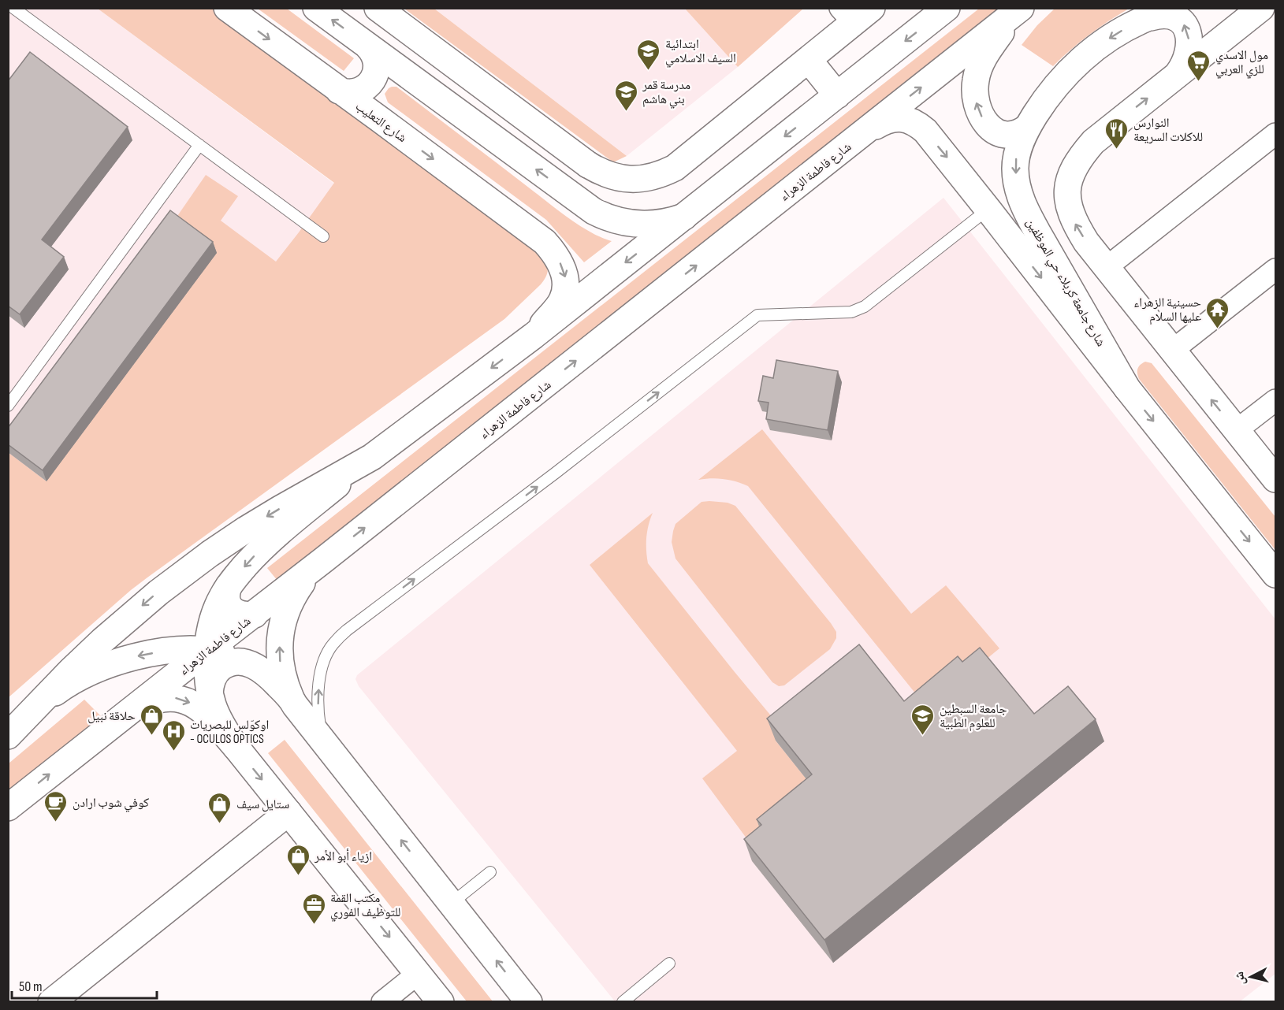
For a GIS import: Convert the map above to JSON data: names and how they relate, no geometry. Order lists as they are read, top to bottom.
{
  "streets": {
    "main road": ["شارع التعليب", "شارع فاطمة الزهراء", "شارع جامعة كربلاء حي الموظفين"]
  },
  "one_way": ["شارع التعليب"],
  "places": {
    "school or university": ["ابتدائية السيف الاسلامي", "مدرسة قمر بني هاشم", "جامعة السبطين للعلوم الطبية"],
    "supermarket": ["مول الاسدي للزي العربي"],
    "restaurant": ["النوارس للاكلات السريعة"],
    "temple": ["حسينية الزهراء عليها السلام"],
    "shop": ["حلاقة نبيل", "ستايل سيف", "ازياء أبو الأمر"],
    "hospital": ["اوكوّلس للبصريات - OCULOS OPTICS"],
    "cafe": ["كوفي شوب ارادن"],
    "office": ["مكتب القمة للتوظيف الفوري"]
  },
  "scale_bar": "50 m",
  "north": "left"
}
